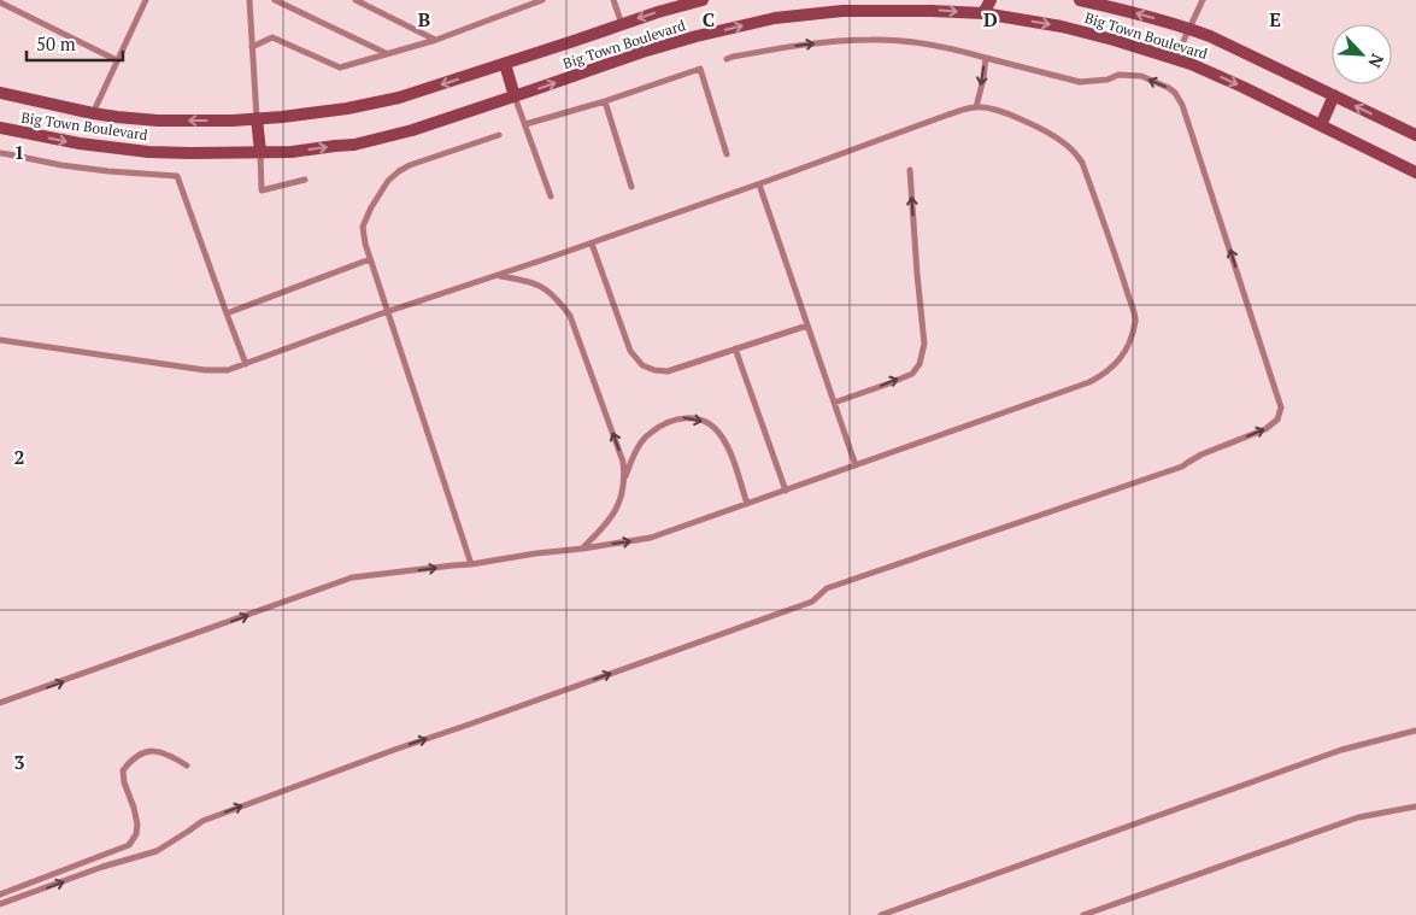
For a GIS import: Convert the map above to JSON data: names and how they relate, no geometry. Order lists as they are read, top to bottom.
{
  "streets": {
    "main road": ["Big Town Boulevard"]
  },
  "scale_bar": "50 m",
  "north": "bottom right",
  "grid": {
    "columns": [
      "B",
      "C",
      "D",
      "E"
    ],
    "rows": ["1", "2", "3"]
  }
}
